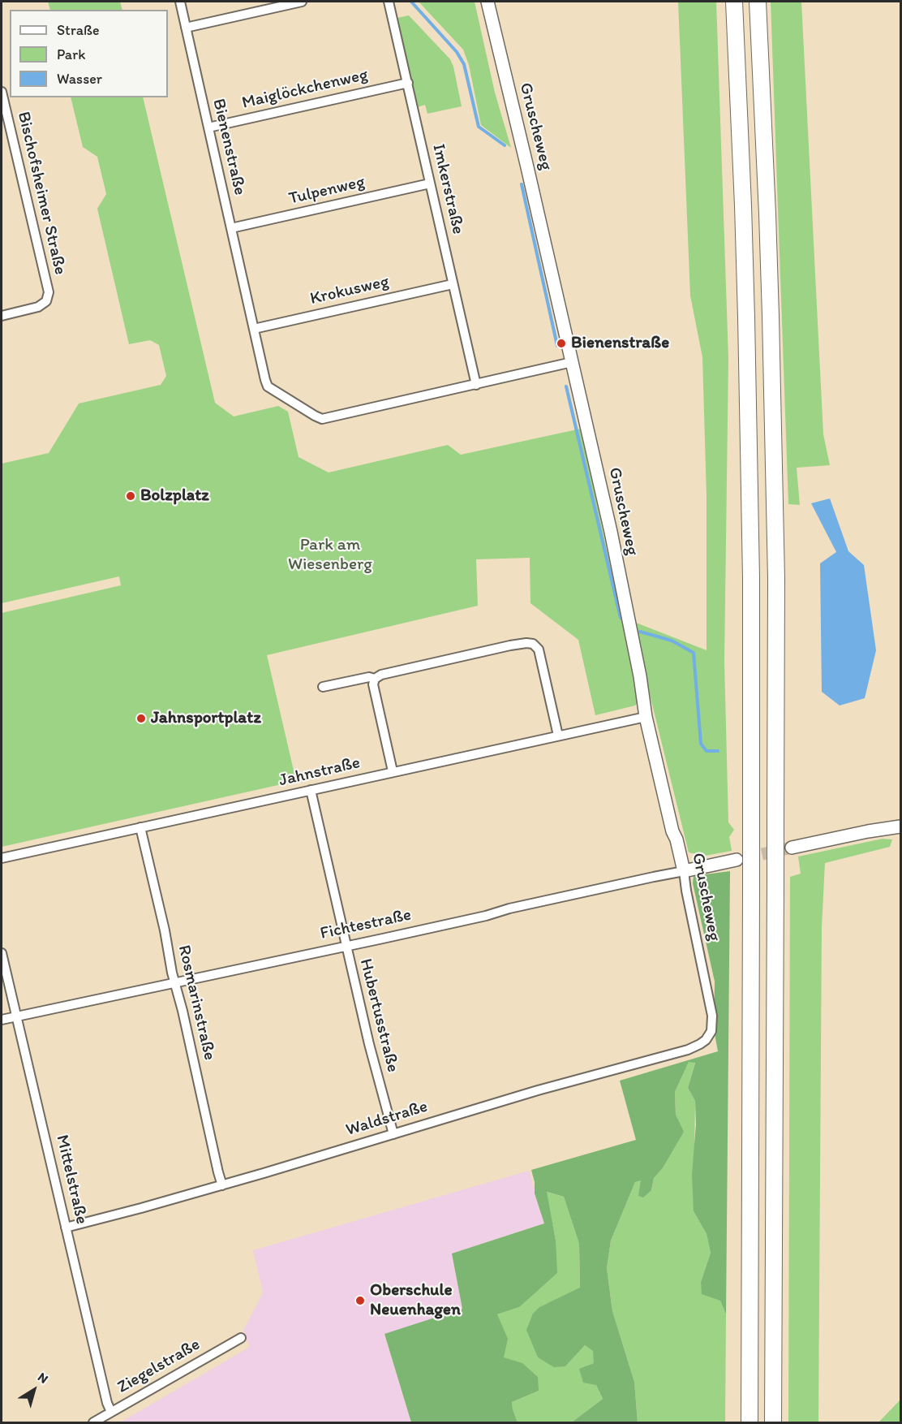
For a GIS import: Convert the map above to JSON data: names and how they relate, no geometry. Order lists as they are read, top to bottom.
{
  "streets": {
    "street": [
      "Maiglöckchenweg",
      "Gruscheweg",
      "Bienenstraße",
      "Imkerstraße",
      "Tulpenweg",
      "Bischofsheimer Straße",
      "Krokusweg",
      "Jahnstraße",
      "Fichtestraße",
      "Rosmarinstraße",
      "Hubertusstraße",
      "Waldstraße",
      "Mittelstraße",
      "Ziegelstraße"
    ]
  },
  "crossings": [
    ["Maiglöckchenweg", "Bienenstraße"],
    ["Maiglöckchenweg", "Imkerstraße"],
    ["Gruscheweg", "Bienenstraße"],
    ["Gruscheweg", "Jahnstraße"],
    ["Gruscheweg", "Fichtestraße"],
    ["Gruscheweg", "Waldstraße"],
    ["Bienenstraße", "Imkerstraße"],
    ["Bienenstraße", "Tulpenweg"],
    ["Bienenstraße", "Krokusweg"],
    ["Imkerstraße", "Tulpenweg"],
    ["Imkerstraße", "Krokusweg"],
    ["Jahnstraße", "Rosmarinstraße"],
    ["Jahnstraße", "Hubertusstraße"],
    ["Fichtestraße", "Rosmarinstraße"],
    ["Fichtestraße", "Hubertusstraße"],
    ["Fichtestraße", "Mittelstraße"],
    ["Rosmarinstraße", "Waldstraße"],
    ["Hubertusstraße", "Waldstraße"],
    ["Waldstraße", "Mittelstraße"],
    ["Mittelstraße", "Ziegelstraße"]
  ],
  "parks": ["Park am Wiesenberg"],
  "places": [
    "Bienenstraße",
    "Bolzplatz",
    "Jahnsportplatz",
    "Oberschule Neuenhagen"
  ],
  "legend": ["Straße", "Park", "Wasser"],
  "north": "top right"
}
